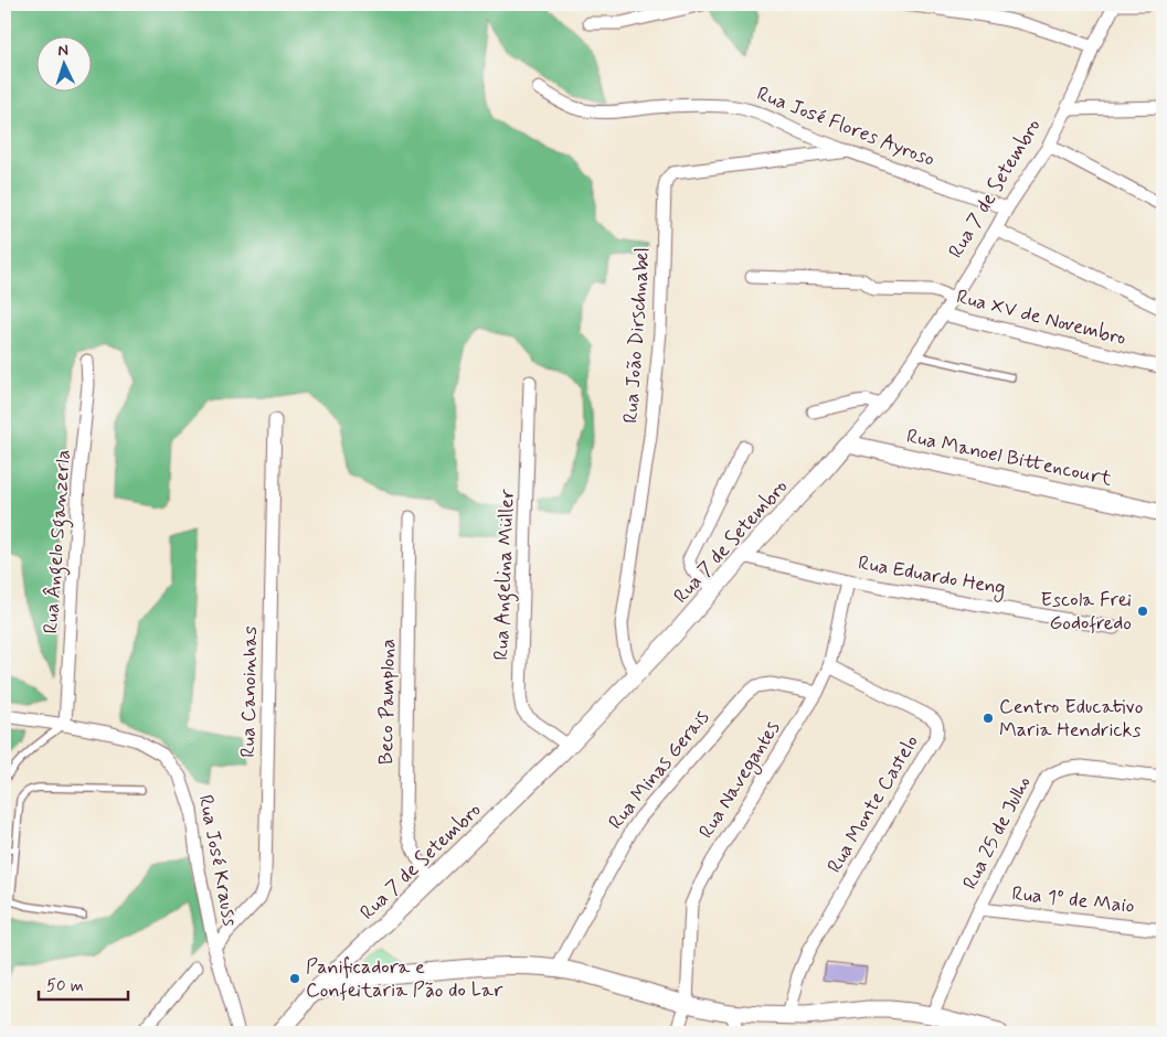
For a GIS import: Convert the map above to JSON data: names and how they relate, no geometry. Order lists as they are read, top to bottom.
{
  "streets": {
    "street": [
      "Rua José Flores Ayroso",
      "Rua 7 de Setembro",
      "Rua XV de Novembro",
      "Rua João Dirschnabel",
      "Rua Manoel Bittencourt",
      "Rua Ângelo Sganzerla",
      "Rua Angelina Müller",
      "Rua Eduardo Heng",
      "Rua Canoinhas",
      "Beco Pamplona",
      "Rua Minas Gerais",
      "Rua Navegantes",
      "Rua Monte Castelo",
      "Rua 25 de Julho",
      "Rua José Krauss",
      "Rua 1º de Maio"
    ]
  },
  "crossings": [
    ["Rua José Flores Ayroso", "Rua 7 de Setembro"],
    ["Rua José Flores Ayroso", "Rua João Dirschnabel"],
    ["Rua 7 de Setembro", "Rua XV de Novembro"],
    ["Rua 7 de Setembro", "Rua João Dirschnabel"],
    ["Rua 7 de Setembro", "Rua Manoel Bittencourt"],
    ["Rua 7 de Setembro", "Rua Angelina Müller"],
    ["Rua 7 de Setembro", "Rua Eduardo Heng"],
    ["Rua 7 de Setembro", "Beco Pamplona"],
    ["Rua Ângelo Sganzerla", "Rua José Krauss"],
    ["Rua Eduardo Heng", "Rua Navegantes"],
    ["Rua Canoinhas", "Rua José Krauss"],
    ["Rua Minas Gerais", "Rua Navegantes"],
    ["Rua Navegantes", "Rua Monte Castelo"],
    ["Rua 25 de Julho", "Rua 1º de Maio"]
  ],
  "places": ["Escola Frei Godofredo", "Centro Educativo Maria Hendricks", "Panificadora e Confeitaria Pão do Lar"],
  "scale_bar": "50 m",
  "north": "top"
}
